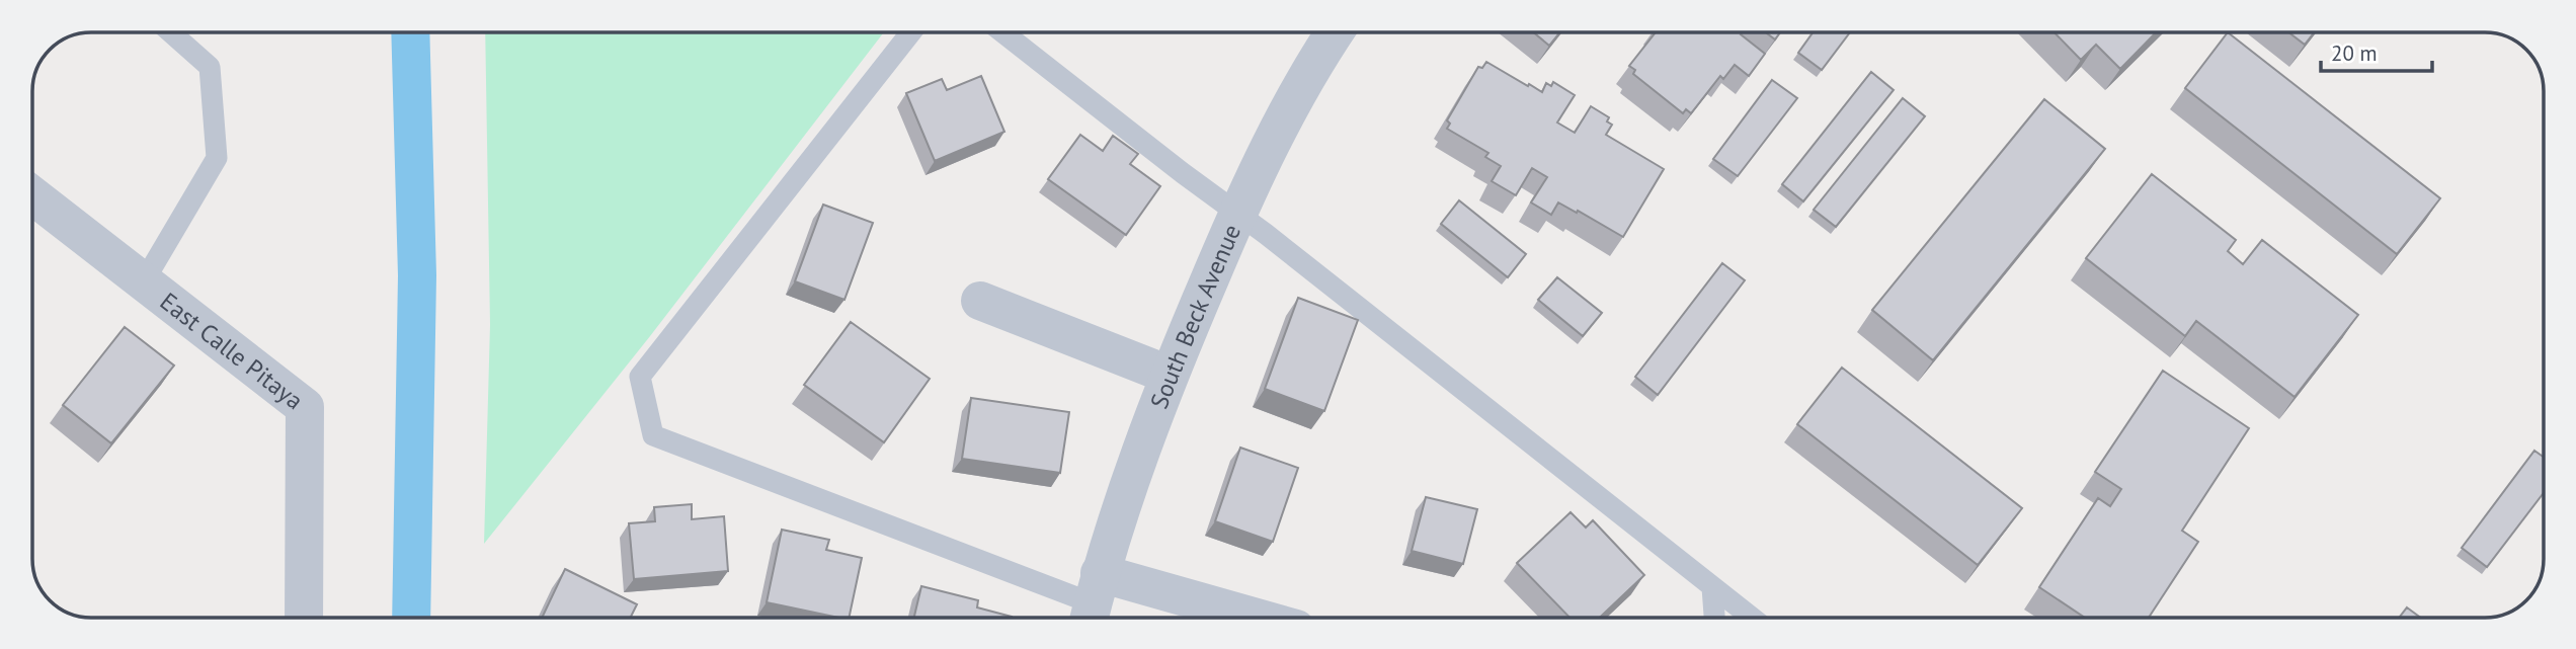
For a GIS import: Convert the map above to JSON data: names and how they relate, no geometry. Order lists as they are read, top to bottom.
{
  "streets": {
    "street": ["South Beck Avenue", "East Calle Pitaya"]
  },
  "scale_bar": "20 m"
}
